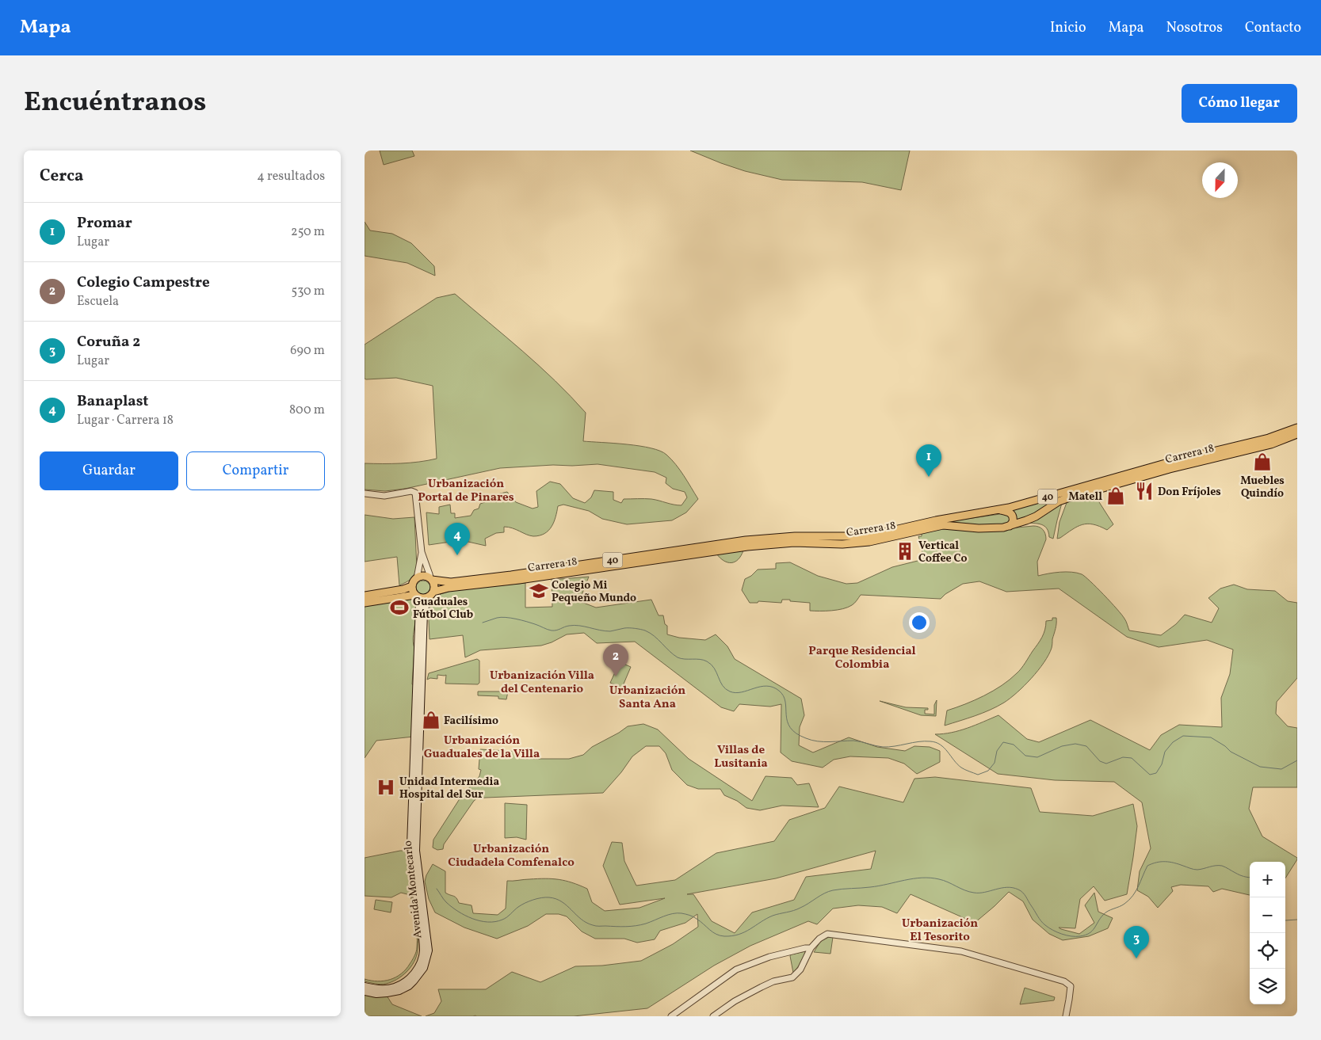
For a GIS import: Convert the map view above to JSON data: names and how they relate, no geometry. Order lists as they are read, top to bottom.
{
  "streets": {
    "main road": ["Carrera 18", "40", "Avenida Montecarlo"]
  },
  "crossings": [
    ["Carrera 18", "40"],
    ["Carrera 18", "Avenida Montecarlo"],
    ["40", "Avenida Montecarlo"]
  ],
  "districts": [
    "Urbanización Portal de Pinares",
    "Parque Residencial Colombia",
    "Urbanización Villa del Centenario",
    "Urbanización Santa Ana",
    "Urbanización Guaduales de la Villa",
    "Villas de Lusitania",
    "Urbanización Ciudadela Comfenalco",
    "Urbanización El Tesorito"
  ],
  "places": {
    "shop": ["Muebles Quindío", "Matell", "Facilísimo"],
    "restaurant": ["Don Fríjoles"],
    "building": ["Vertical Coffee Co"],
    "school or university": ["Colegio Mi Pequeño Mundo"],
    "sports": ["Guaduales Fútbol Club"],
    "hospital": ["Unidad Intermedia Hospital del Sur"]
  },
  "north": "bottom",
  "page": {
    "header": "Mapa",
    "nav": [
      "Inicio",
      "Mapa",
      "Nosotros",
      "Contacto"
    ],
    "title": "Encuéntranos",
    "buttons": [
      "Cómo llegar",
      ["Guardar", "Compartir"]
    ],
    "heading": ["Cerca", "4 resultados"],
    "list": [
      {
        "mark": "1",
        "name": "Promar",
        "note": "Lugar",
        "value": "250 m"
      },
      {
        "mark": "2",
        "name": "Colegio Campestre",
        "note": "Escuela",
        "value": "530 m"
      },
      {
        "mark": "3",
        "name": "Coruña 2",
        "note": "Lugar",
        "value": "690 m"
      },
      {
        "mark": "4",
        "name": "Banaplast",
        "note": "Lugar · Carrera 18",
        "value": "800 m"
      }
    ],
    "pins": [
      "1",
      "4",
      "2",
      "3"
    ],
    "map_buttons": ["+", "−"]
  }
}
